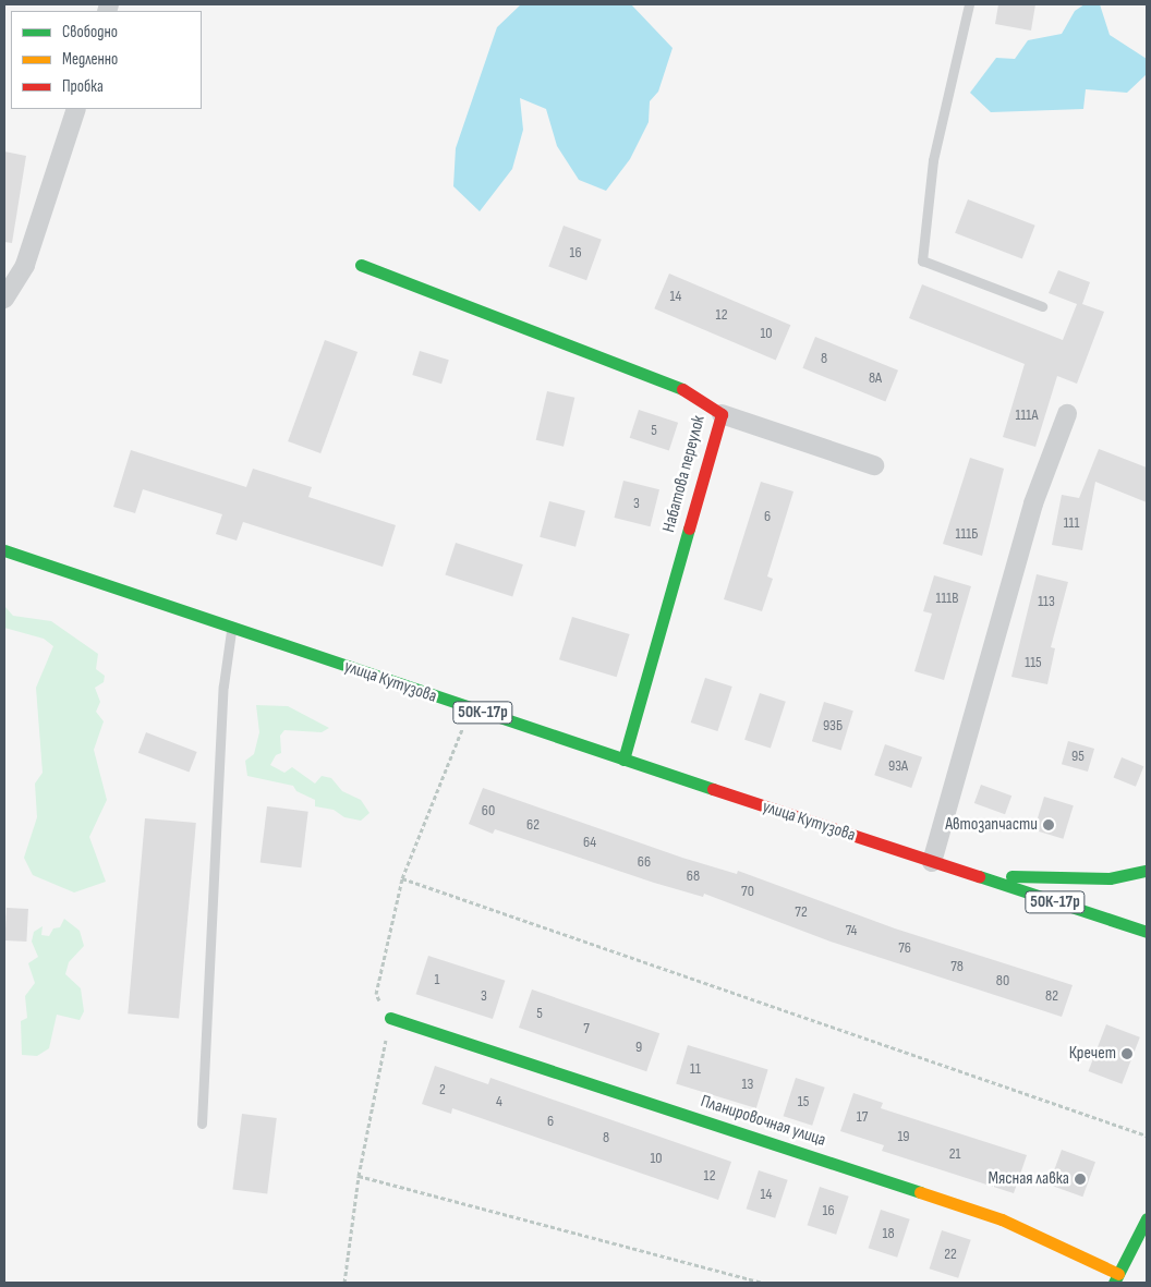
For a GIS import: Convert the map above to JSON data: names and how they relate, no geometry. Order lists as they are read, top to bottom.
{
  "streets": {
    "street": [
      "Набатова переулок",
      "улица Кутузова",
      "50К-17р",
      "Планировочная улица"
    ]
  },
  "crossings": [
    ["Набатова переулок", "улица Кутузова"]
  ],
  "places": ["Автозапчасти", "Кречет", "Мясная лавка"],
  "house_numbers": [
    "16",
    "14",
    "12",
    "10",
    "8",
    "8А",
    "111А",
    "5",
    "3",
    "6",
    "111",
    "111Б",
    "111В",
    "113",
    "115",
    "93Б",
    "95",
    "93А",
    "60",
    "62",
    "64",
    "66",
    "68",
    "70",
    "72",
    "74",
    "76",
    "78",
    "1",
    "80",
    "3",
    "82",
    "5",
    "7",
    "9",
    "11",
    "13",
    "2",
    "4",
    "15",
    "17",
    "6",
    "19",
    "8",
    "21",
    "10",
    "12",
    "14",
    "16",
    "18",
    "22"
  ],
  "legend": ["Свободно", "Медленно", "Пробка"]
}
